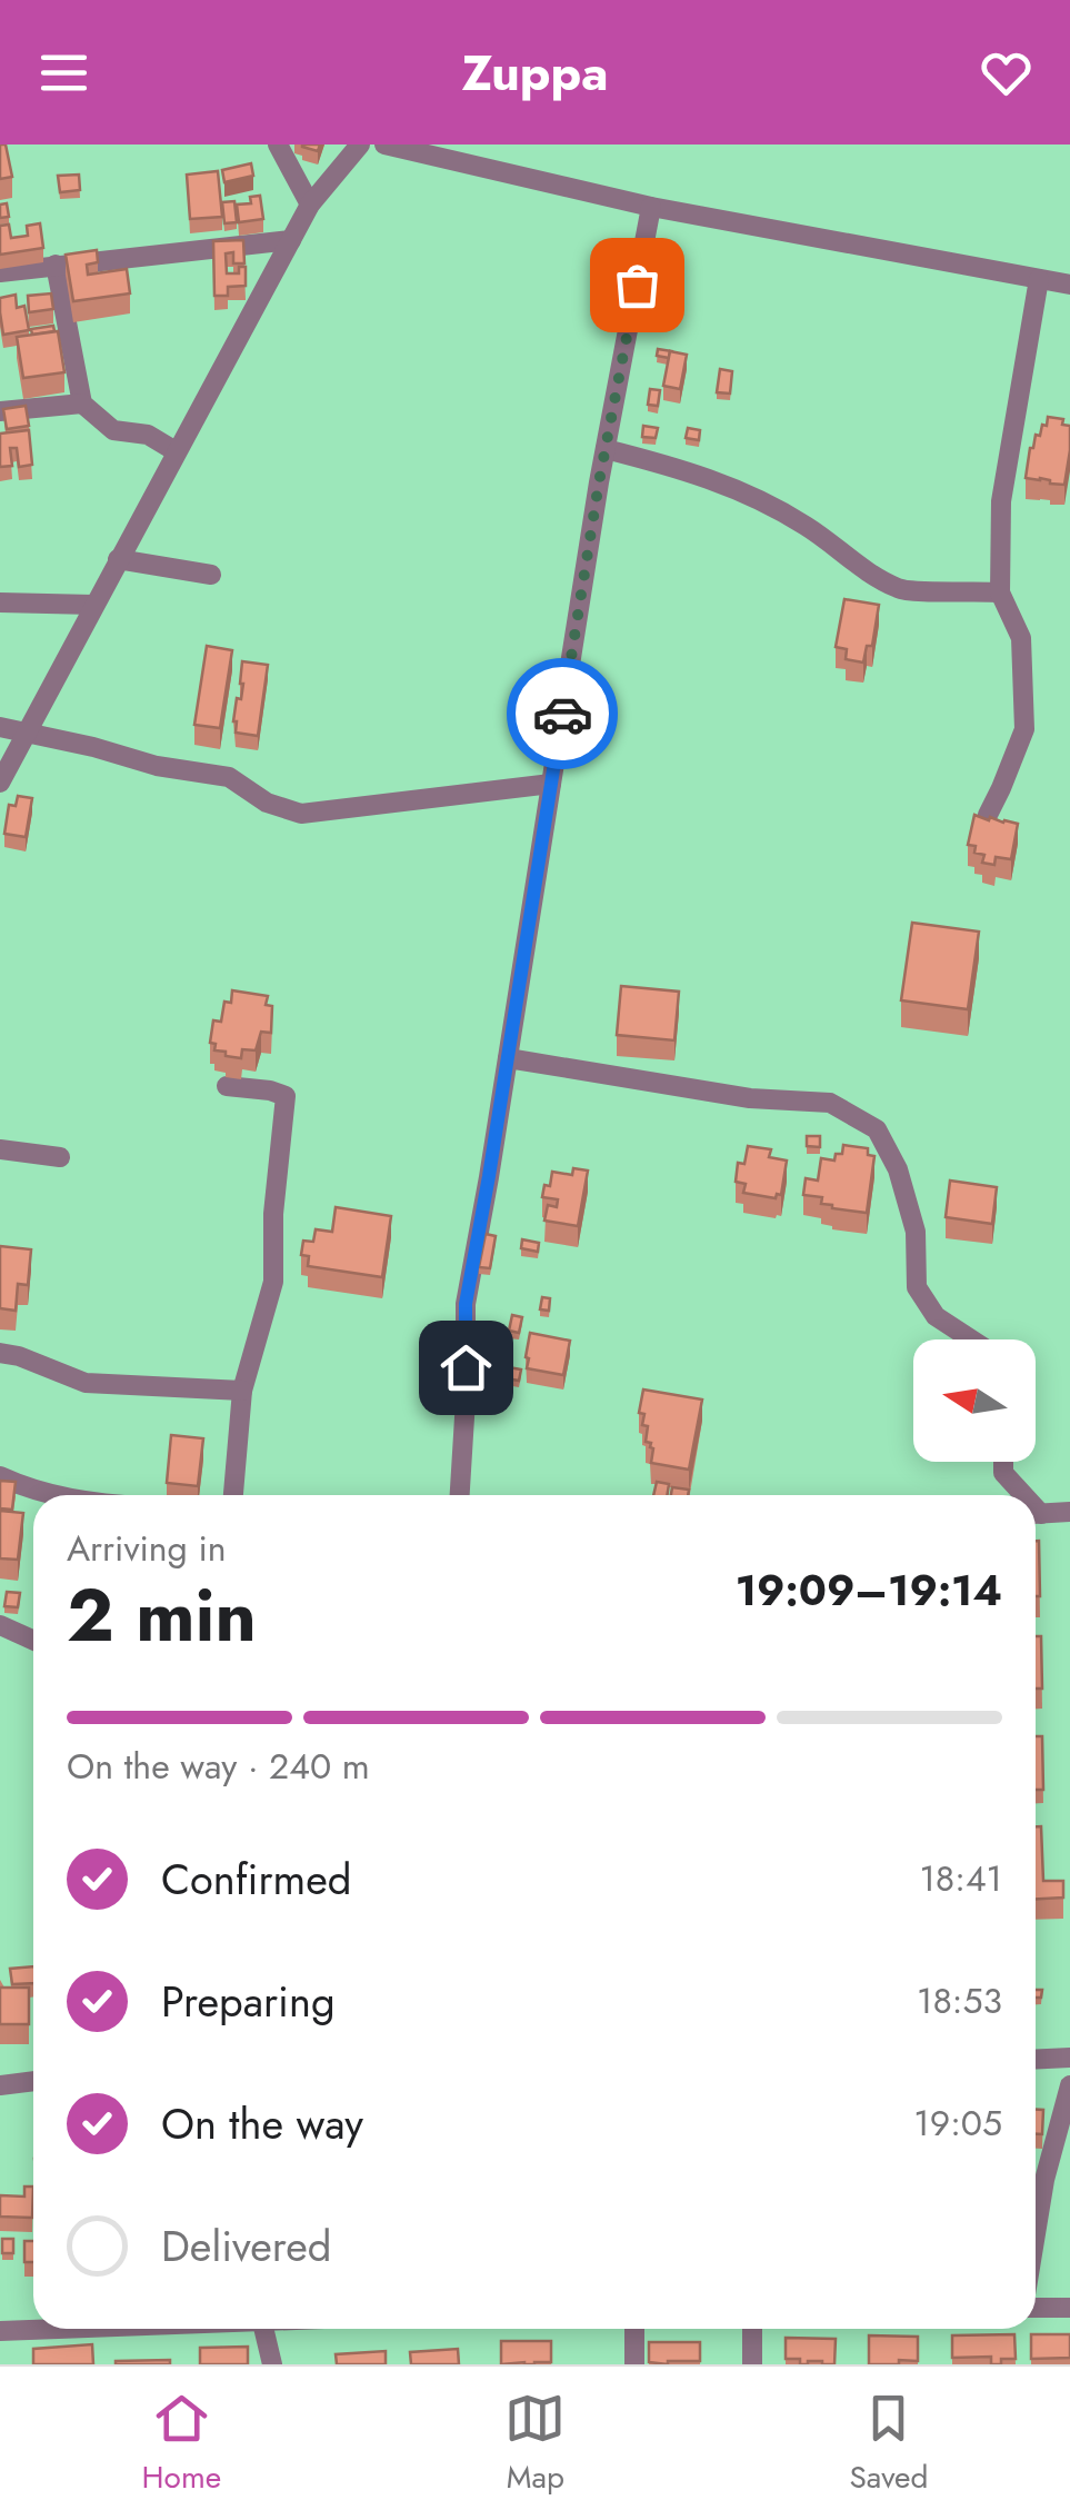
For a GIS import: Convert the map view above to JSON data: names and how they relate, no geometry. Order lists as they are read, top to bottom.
{
  "north": "left",
  "page": {
    "header": "Zuppa",
    "heading": ["2 min", "Arriving in", "19:09–19:14"],
    "bar": "On the way · 240 m",
    "list": [
      ["Confirmed", "18:41"],
      ["Preparing", "18:53"],
      ["On the way", "19:05"],
      "Delivered"
    ],
    "tabs": ["Home", "Map", "Saved"]
  }
}
